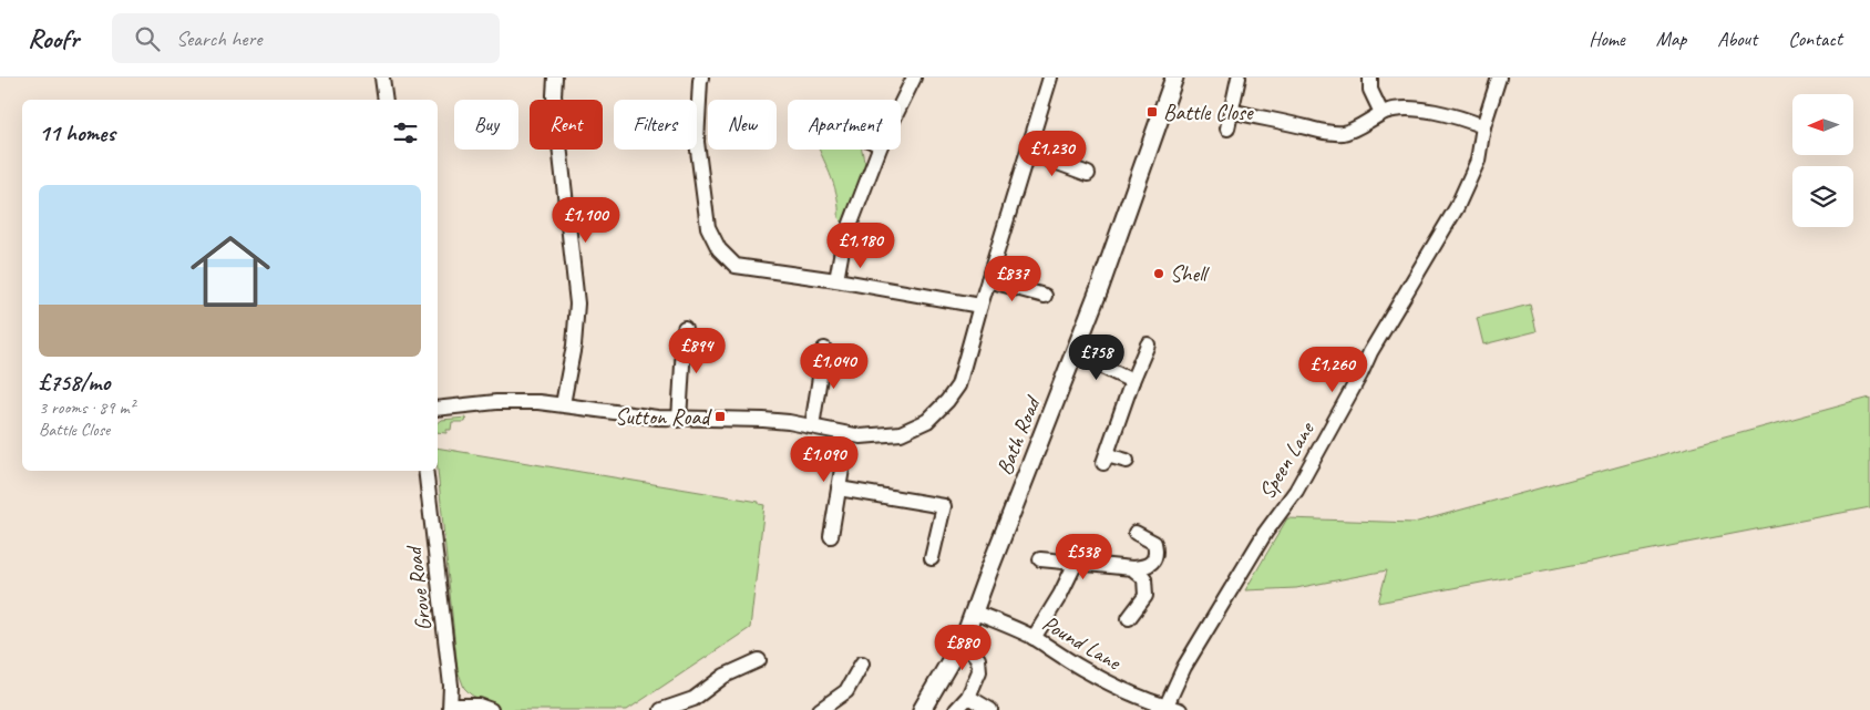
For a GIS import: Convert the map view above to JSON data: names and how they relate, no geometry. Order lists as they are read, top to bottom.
{
  "streets": {
    "main road": ["Bath Road"],
    "street": ["Speen Lane", "Grove Road", "Pound Lane"]
  },
  "crossings": [
    ["Bath Road", "Pound Lane"],
    ["Speen Lane", "Pound Lane"]
  ],
  "places": {
    "transit": ["Battle Close", "Sutton Road"],
    "other": ["Shell"]
  },
  "north": "left",
  "page": {
    "header": "Roofr",
    "search": "Search here",
    "nav": [
      "Home",
      "Map",
      "About",
      "Contact"
    ],
    "chip": [
      "Buy",
      "Rent",
      "Filters",
      "New",
      "Apartment"
    ],
    "heading": "11 homes",
    "price": [
      "£1,230",
      "£1,100",
      "£1,180",
      "£837",
      "£894",
      "£758",
      "£1,040",
      "£1,260",
      "£1,090",
      "£538",
      "£880"
    ],
    "list": [
      {
        "name": "£758/mo",
        "note": "3 rooms · 89 m² · Battle Close"
      }
    ]
  }
}
